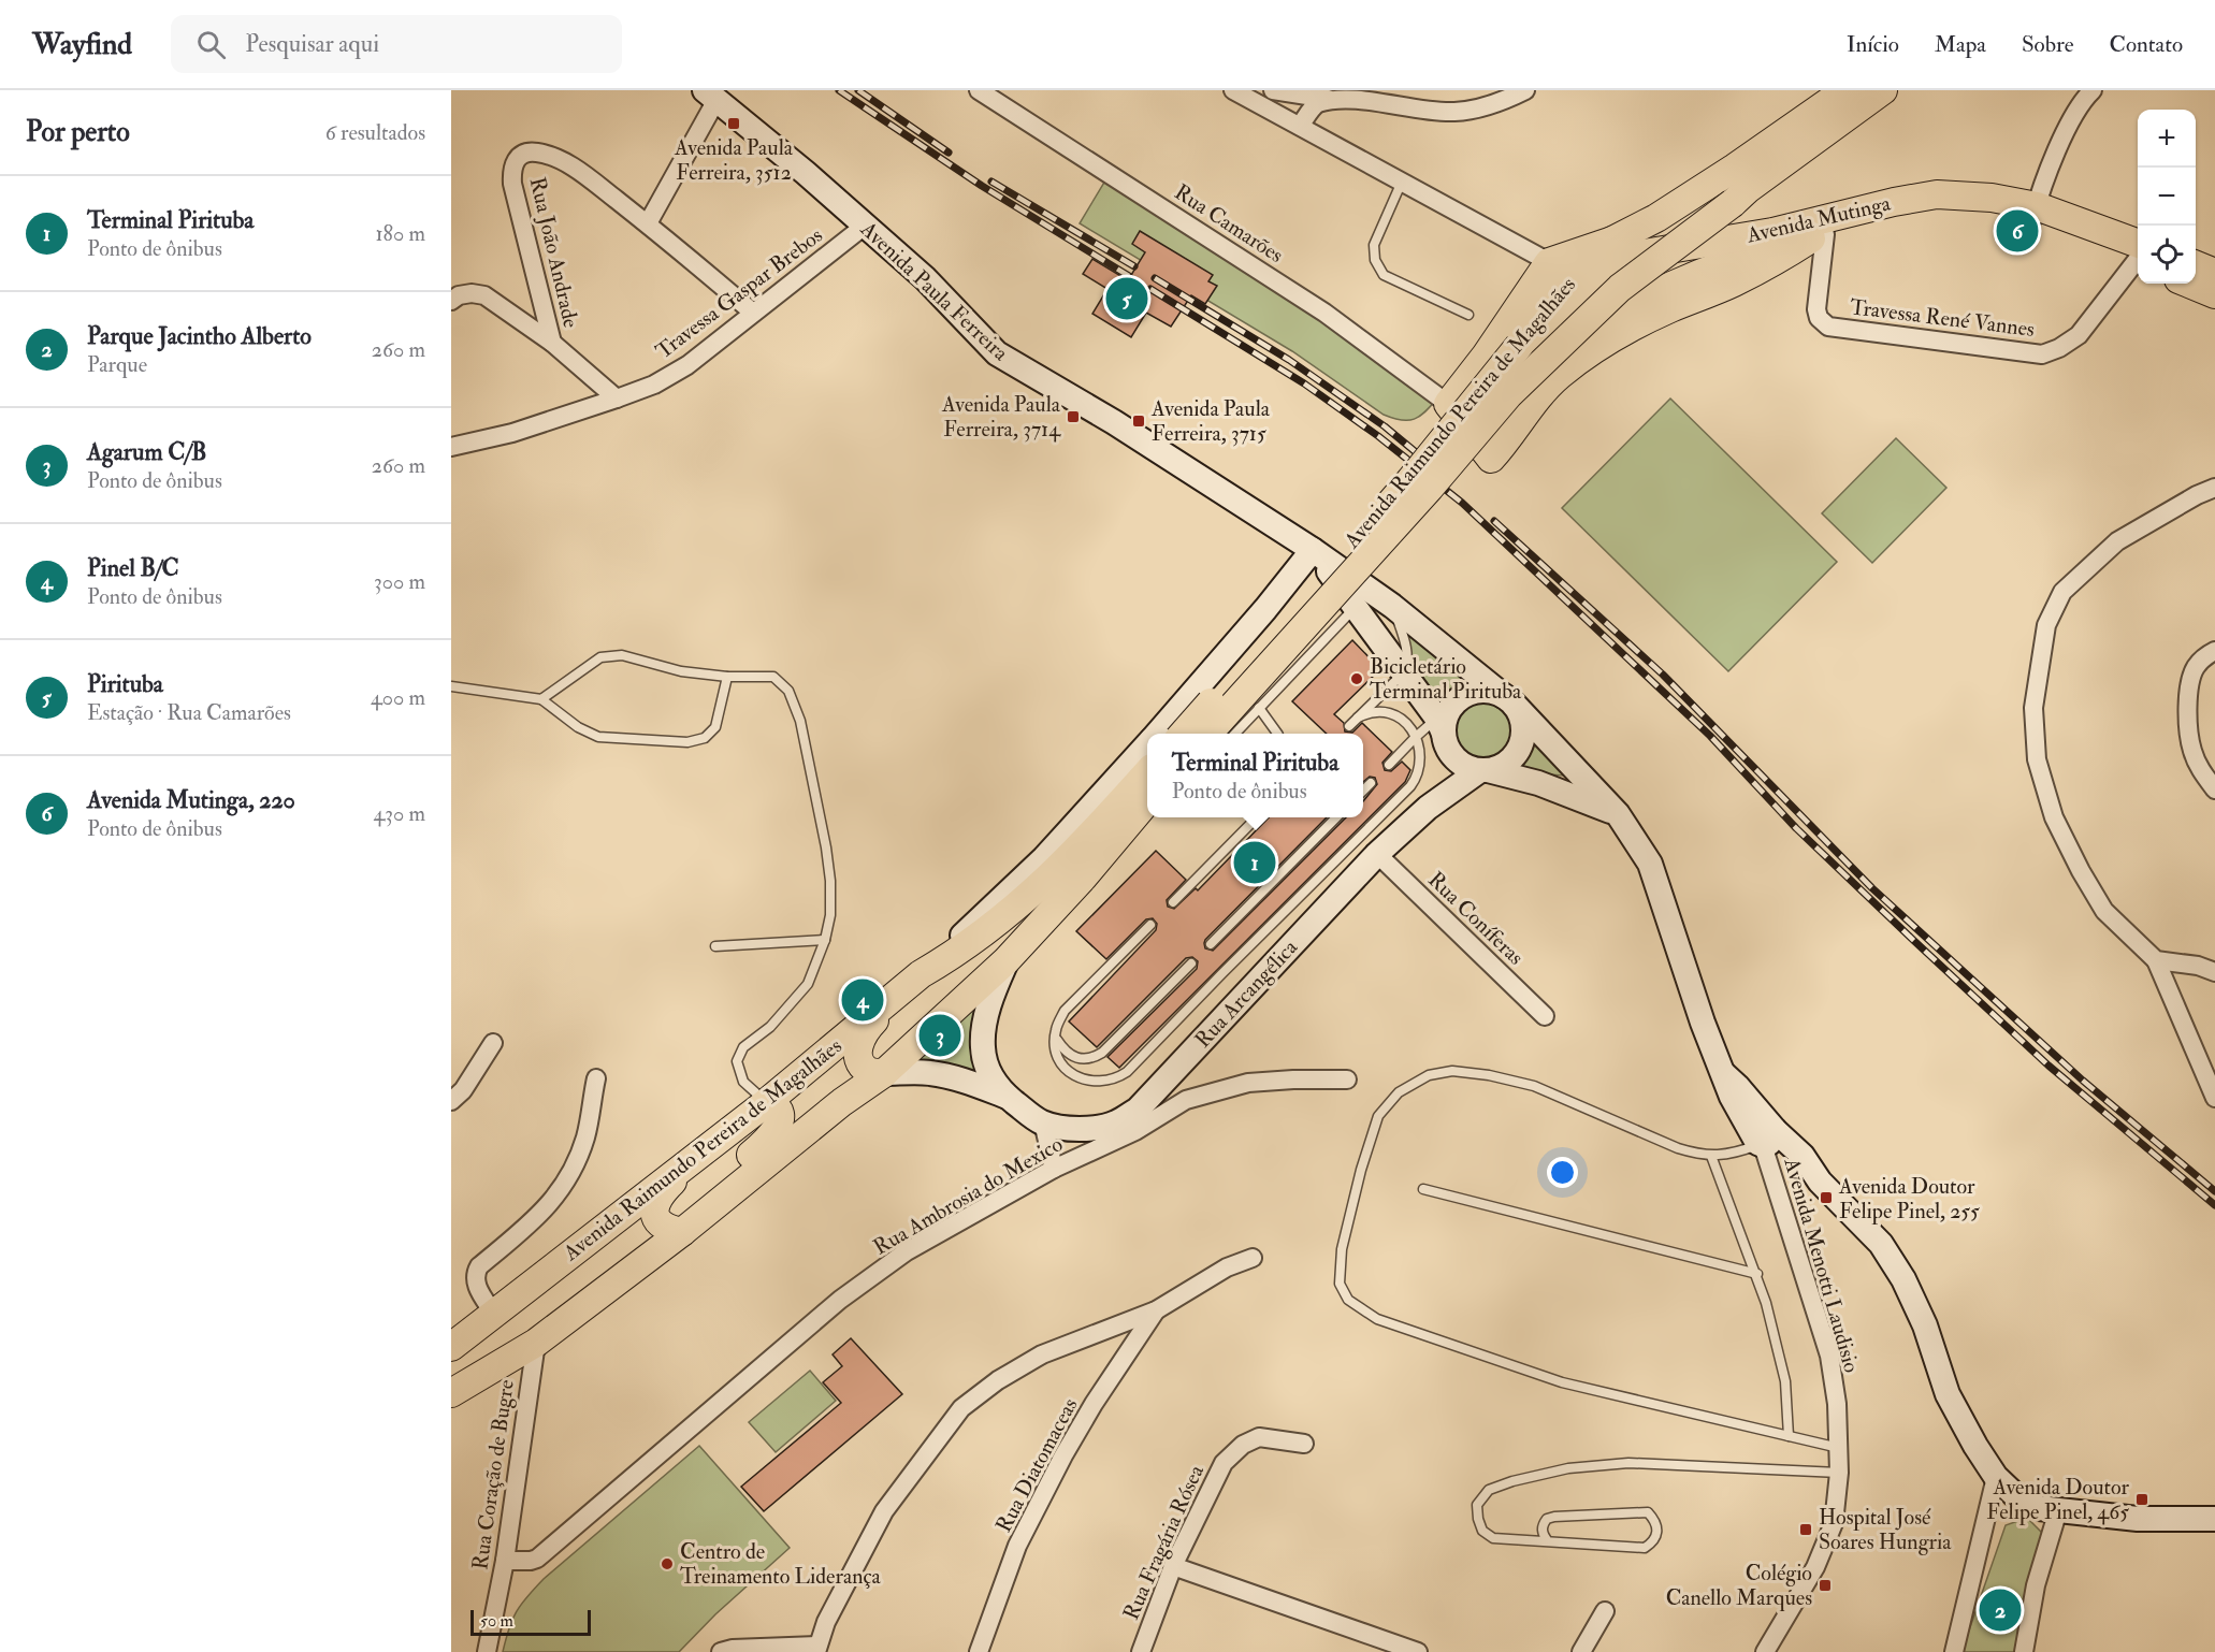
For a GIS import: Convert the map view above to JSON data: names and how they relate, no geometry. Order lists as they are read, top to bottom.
{
  "streets": {
    "main road": [
      "Avenida Mutinga",
      "Avenida Paula Ferreira",
      "Avenida Raimundo Pereira de Magalhães",
      "Rua Arcangélica"
    ],
    "street": [
      "Rua Camarões",
      "Rua João Andrade",
      "Travessa Gaspar Brebos",
      "Travessa René Vannes",
      "Rua Coníferas",
      "Rua Ambrosia do Mexico",
      "Avenida Menotti Laudisio",
      "Rua Diatomaceas",
      "Rua Coração de Bugre",
      "Rua Fragária Rósea"
    ]
  },
  "crossings": [
    ["Avenida Mutinga", "Travessa René Vannes"],
    ["Avenida Mutinga", "Avenida Raimundo Pereira de Magalhães"],
    ["Avenida Paula Ferreira", "Travessa Gaspar Brebos"],
    ["Avenida Paula Ferreira", "Rua Arcangélica"],
    ["Avenida Paula Ferreira", "Avenida Menotti Laudisio"],
    ["Avenida Raimundo Pereira de Magalhães", "Rua Coração de Bugre"],
    ["Rua Coníferas", "Rua Arcangélica"],
    ["Rua Ambrosia do Mexico", "Rua Coração de Bugre"]
  ],
  "places": {
    "transit": [
      "Avenida Paula Ferreira, 3512",
      "Avenida Paula Ferreira, 3714",
      "Avenida Paula Ferreira, 3715",
      "Avenida Doutor Felipe Pinel, 255",
      "Avenida Doutor Felipe Pinel, 465",
      "Hospital José Soares Hungria",
      "Colégio Canello Marques"
    ],
    "other": ["Bicicletário Terminal Pirituba", "Centro de Treinamento Liderança"]
  },
  "scale_bar": "50 m",
  "page": {
    "header": "Wayfind",
    "search": "Pesquisar aqui",
    "nav": [
      "Início",
      "Mapa",
      "Sobre",
      "Contato"
    ],
    "heading": ["Por perto", "6 resultados"],
    "map_buttons": ["+", "−"],
    "list": [
      {
        "mark": "1",
        "name": "Terminal Pirituba",
        "note": "Ponto de ônibus",
        "value": "180 m"
      },
      {
        "mark": "2",
        "name": "Parque Jacintho Alberto",
        "note": "Parque",
        "value": "260 m"
      },
      {
        "mark": "3",
        "name": "Agarum C/B",
        "note": "Ponto de ônibus",
        "value": "260 m"
      },
      {
        "mark": "4",
        "name": "Pinel B/C",
        "note": "Ponto de ônibus",
        "value": "300 m"
      },
      {
        "mark": "5",
        "name": "Pirituba",
        "note": "Estação · Rua Camarões",
        "value": "400 m"
      },
      {
        "mark": "6",
        "name": "Avenida Mutinga, 220",
        "note": "Ponto de ônibus",
        "value": "430 m"
      }
    ],
    "pins": [
      "6",
      "5",
      "1",
      "4",
      "3",
      "2"
    ],
    "popup": ["Terminal Pirituba", "Ponto de ônibus"],
    "scale": "50 m"
  }
}
